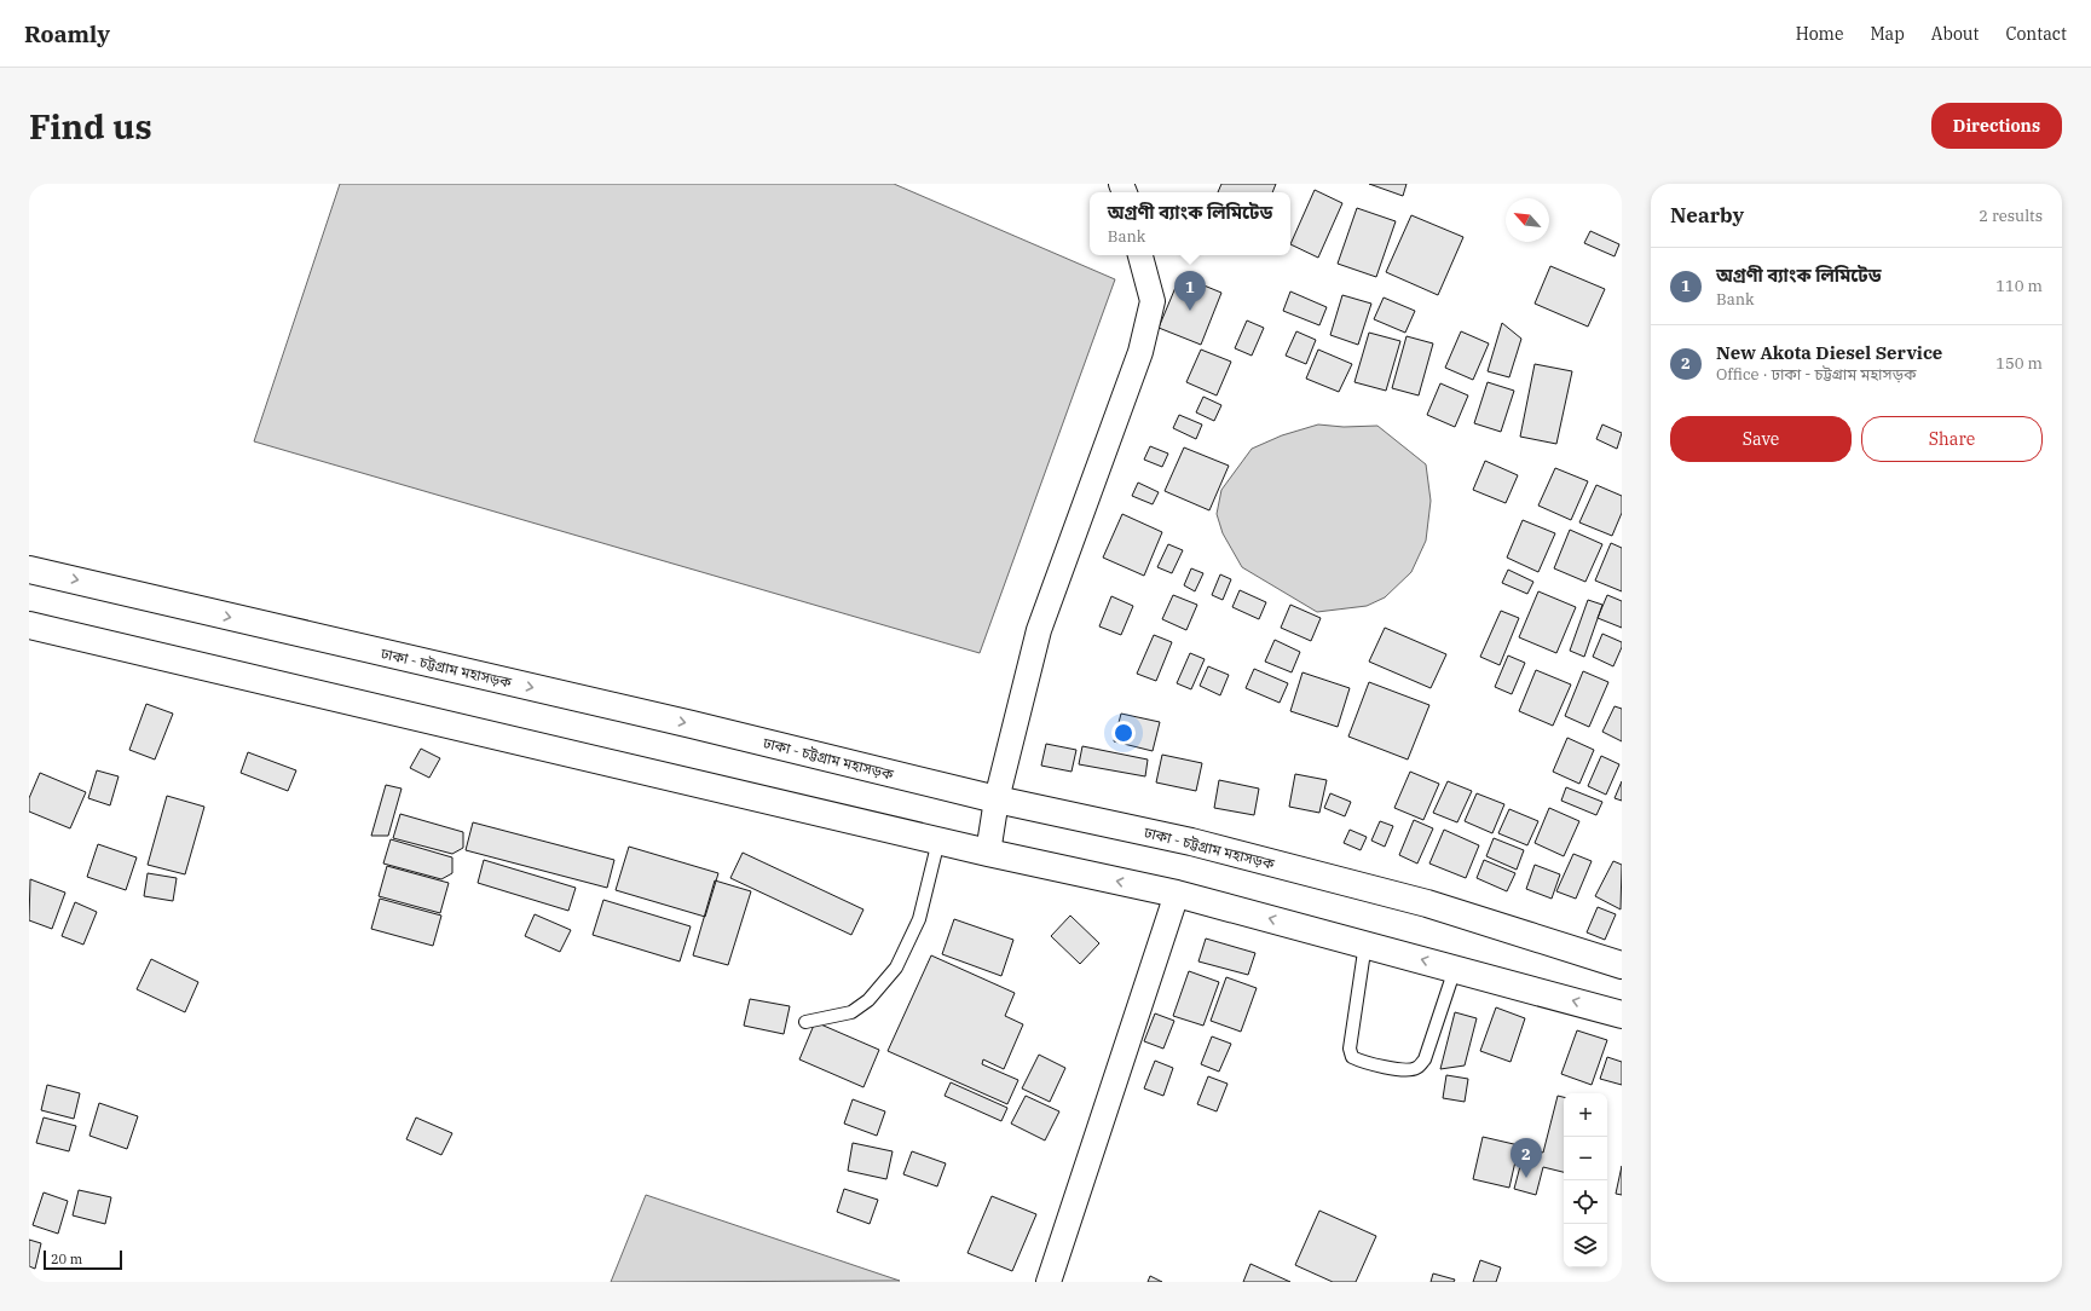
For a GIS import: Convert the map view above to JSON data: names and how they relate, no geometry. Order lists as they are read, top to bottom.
{
  "streets": {
    "highway": ["ঢাকা - চট্টগ্রাম মহাসড়ক"]
  },
  "scale_bar": "20 m",
  "north": "top left",
  "page": {
    "header": "Roamly",
    "nav": [
      "Home",
      "Map",
      "About",
      "Contact"
    ],
    "buttons": [
      "Directions",
      ["Save", "Share"]
    ],
    "title": "Find us",
    "heading": ["Nearby", "2 results"],
    "popup": ["অগ্রণী ব্যাংক লিমিটেড", "Bank"],
    "list": [
      {
        "mark": "1",
        "name": "অগ্রণী ব্যাংক লিমিটেড",
        "note": "Bank",
        "value": "110 m"
      },
      {
        "mark": "2",
        "name": "New Akota Diesel Service",
        "note": "Office · ঢাকা - চট্টগ্রাম মহাসড়ক",
        "value": "150 m"
      }
    ],
    "pins": ["1", "2"],
    "map_buttons": ["+", "−"],
    "scale": "20 m"
  }
}
